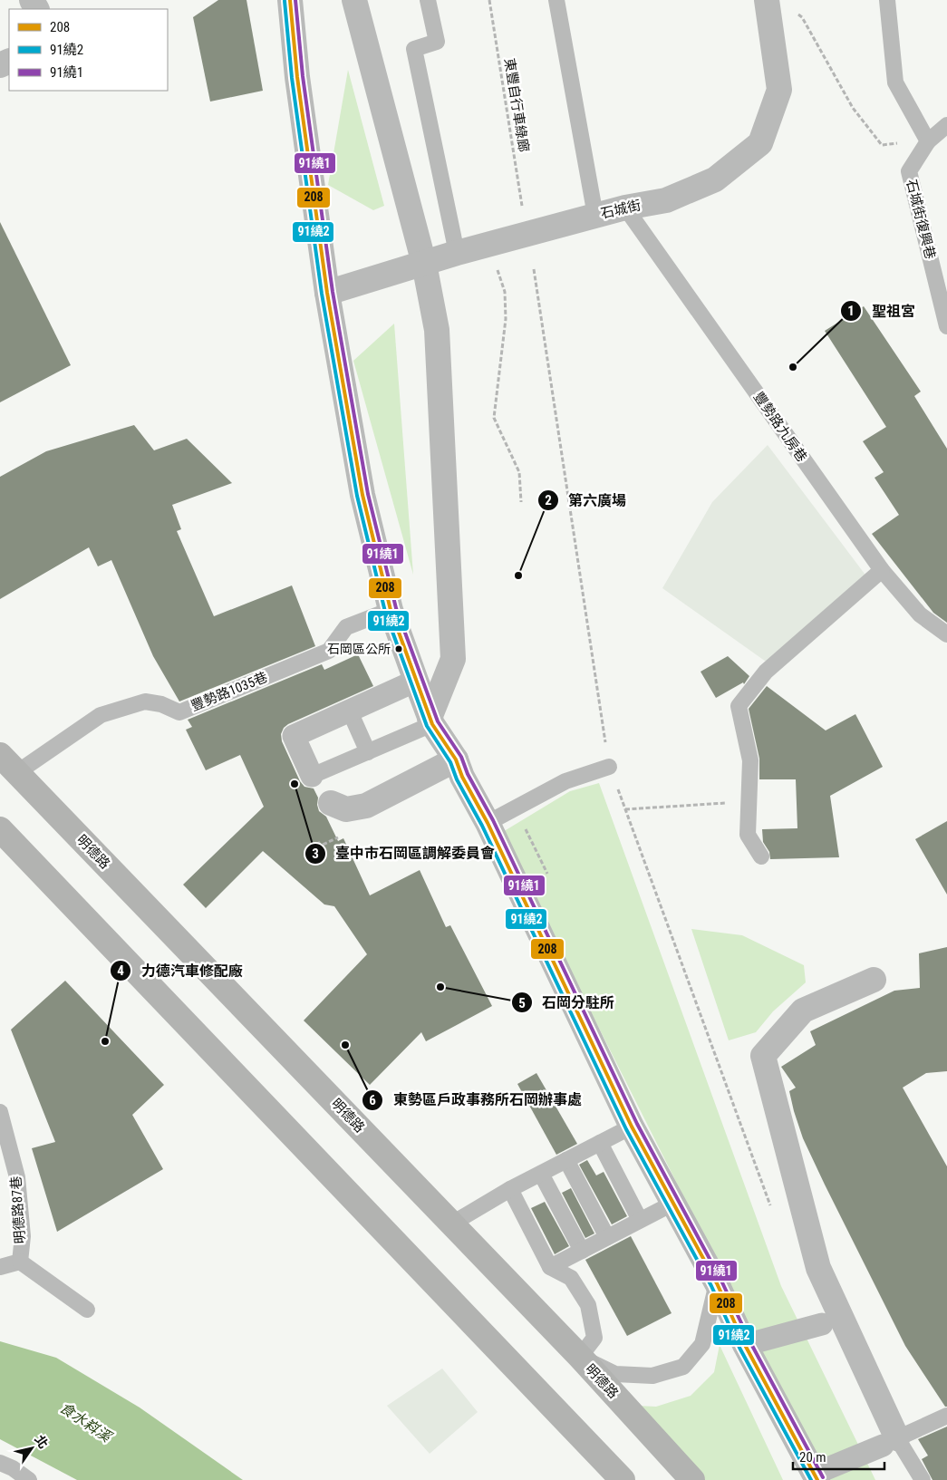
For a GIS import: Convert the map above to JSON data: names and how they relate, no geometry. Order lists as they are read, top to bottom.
{
  "streets": {
    "main road": ["明德路"],
    "street": ["石城街"],
    "lane": [
      "石城街復興巷",
      "豐勢路九房巷",
      "豐勢路1035巷",
      "明德路87巷"
    ],
    "path": ["東豐自行車綠廊"]
  },
  "crossings": [
    ["石城街", "豐勢路九房巷"],
    ["豐勢路1035巷", "明德路"]
  ],
  "water": ["食水嵙溪"],
  "places": [
    "聖祖宮",
    "第六廣場",
    "石岡區公所",
    "臺中市石岡區調解委員會",
    "石岡分駐所",
    "力德汽車修配廠",
    "東勢區戶政事務所石岡辦事處"
  ],
  "lines": ["transit line 208", "transit line 91繞1", "transit line 91繞2"],
  "legend": ["208", "91繞2", "91繞1"],
  "scale_bar": "20 m",
  "north": "top right"
}
